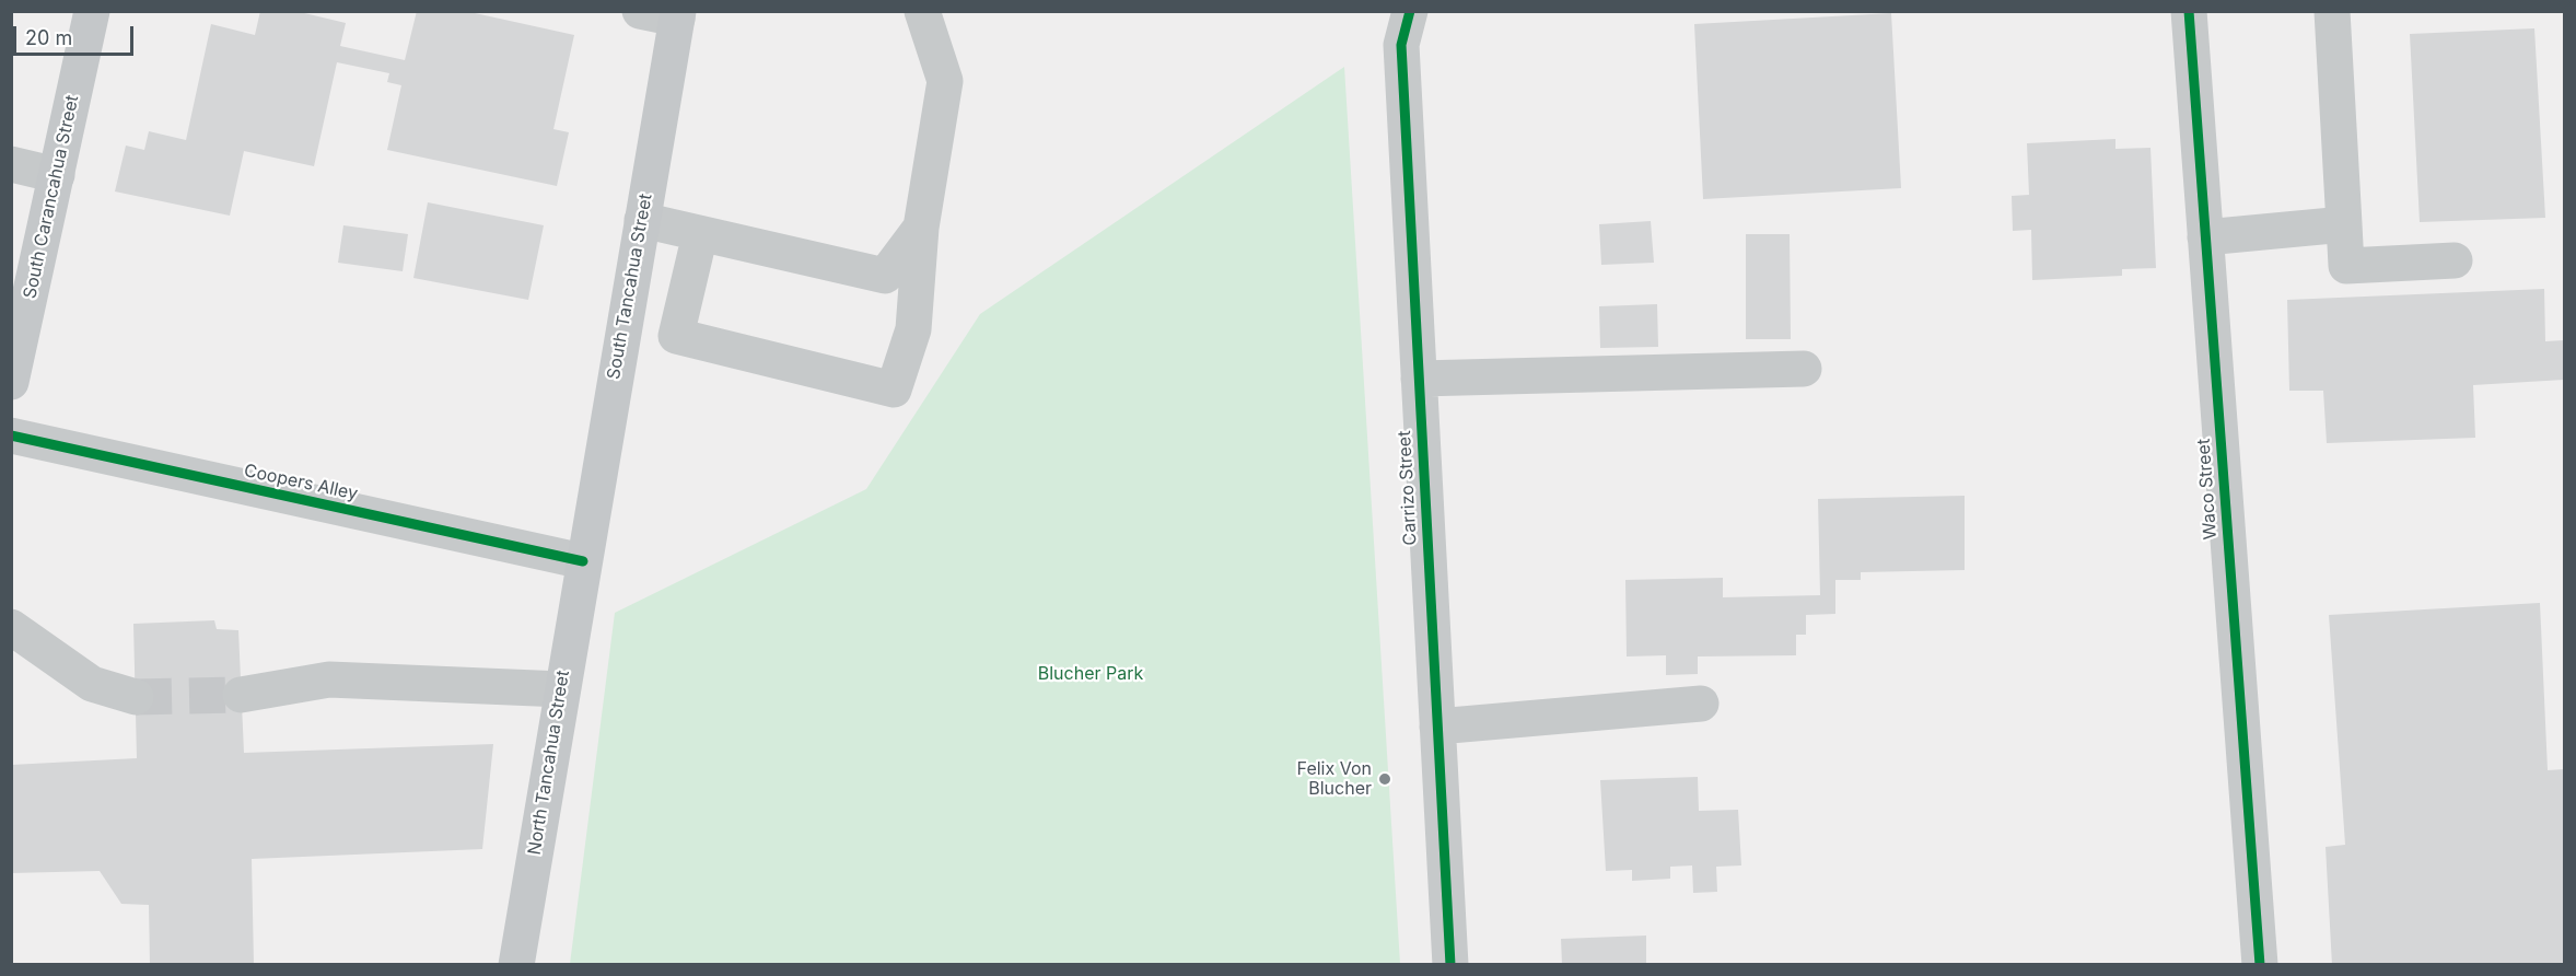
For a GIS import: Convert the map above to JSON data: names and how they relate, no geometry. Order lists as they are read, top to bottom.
{
  "streets": {
    "main road": ["South Carancahua Street", "South Tancahua Street", "North Tancahua Street"],
    "street": ["Coopers Alley", "Carrizo Street", "Waco Street"]
  },
  "crossings": [
    ["South Tancahua Street", "Coopers Alley"],
    ["South Tancahua Street", "North Tancahua Street"],
    ["Coopers Alley", "North Tancahua Street"]
  ],
  "parks": ["Blucher Park"],
  "places": ["Felix Von Blucher"],
  "scale_bar": "20 m"
}
